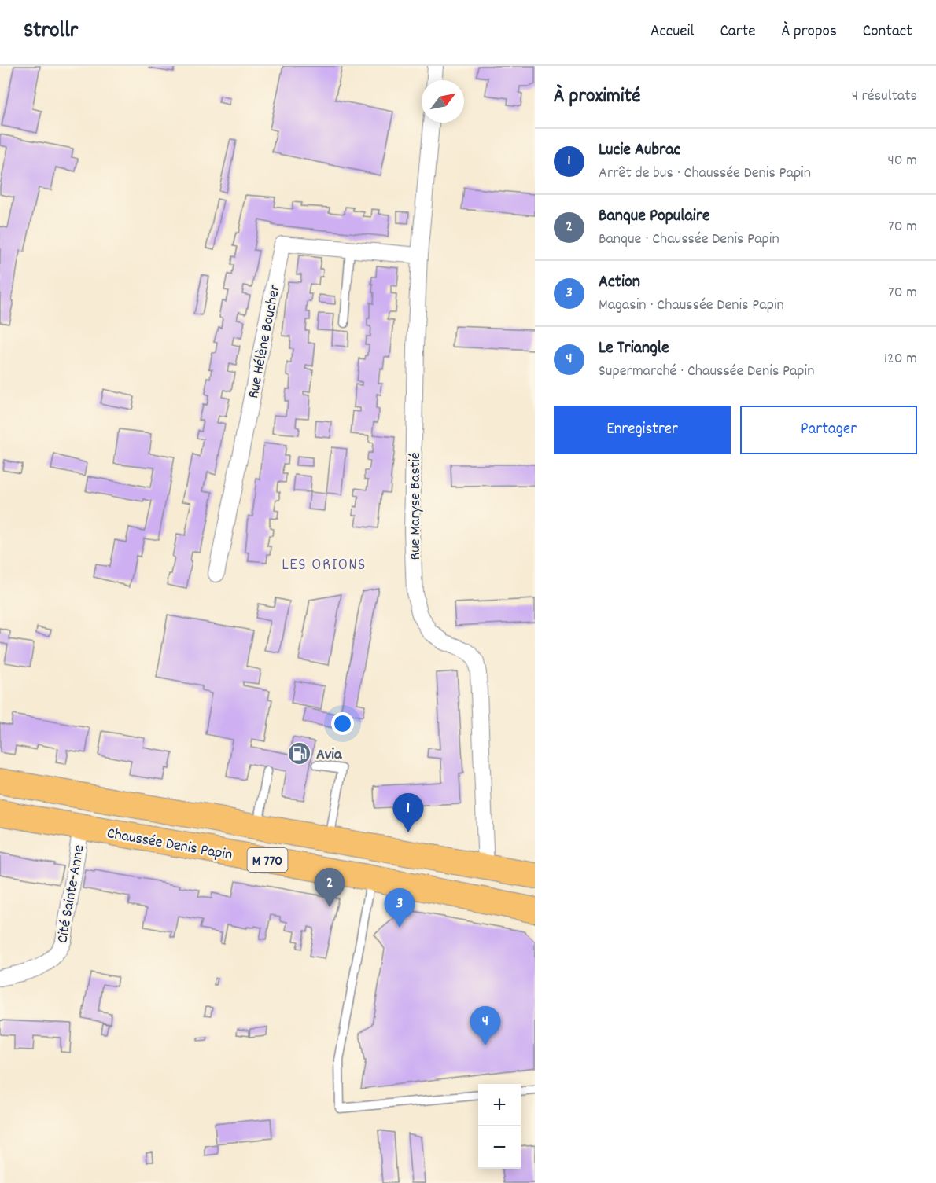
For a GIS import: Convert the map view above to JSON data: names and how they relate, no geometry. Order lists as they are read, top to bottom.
{
  "streets": {
    "main road": ["Chaussée Denis Papin", "M 770"],
    "street": ["Rue Hélène Boucher", "Rue Maryse Bastié", "Cité Sainte-Anne"]
  },
  "crossings": [
    ["Rue Hélène Boucher", "Rue Maryse Bastié"],
    ["Rue Maryse Bastié", "Chaussée Denis Papin"],
    ["Chaussée Denis Papin", "Cité Sainte-Anne"]
  ],
  "districts": ["LES ORIONS"],
  "places": {
    "fuel station": ["Avia"]
  },
  "north": "top right",
  "page": {
    "header": "Strollr",
    "nav": [
      "Accueil",
      "Carte",
      "À propos",
      "Contact"
    ],
    "heading": ["À proximité", "4 résultats"],
    "list": [
      {
        "mark": "1",
        "name": "Lucie Aubrac",
        "note": "Arrêt de bus · Chaussée Denis Papin",
        "value": "40 m"
      },
      {
        "mark": "2",
        "name": "Banque Populaire",
        "note": "Banque · Chaussée Denis Papin",
        "value": "70 m"
      },
      {
        "mark": "3",
        "name": "Action",
        "note": "Magasin · Chaussée Denis Papin",
        "value": "70 m"
      },
      {
        "mark": "4",
        "name": "Le Triangle",
        "note": "Supermarché · Chaussée Denis Papin",
        "value": "120 m"
      }
    ],
    "buttons": ["Enregistrer", "Partager"],
    "pins": [
      "1",
      "2",
      "3",
      "4"
    ],
    "map_buttons": ["+", "−"]
  }
}
